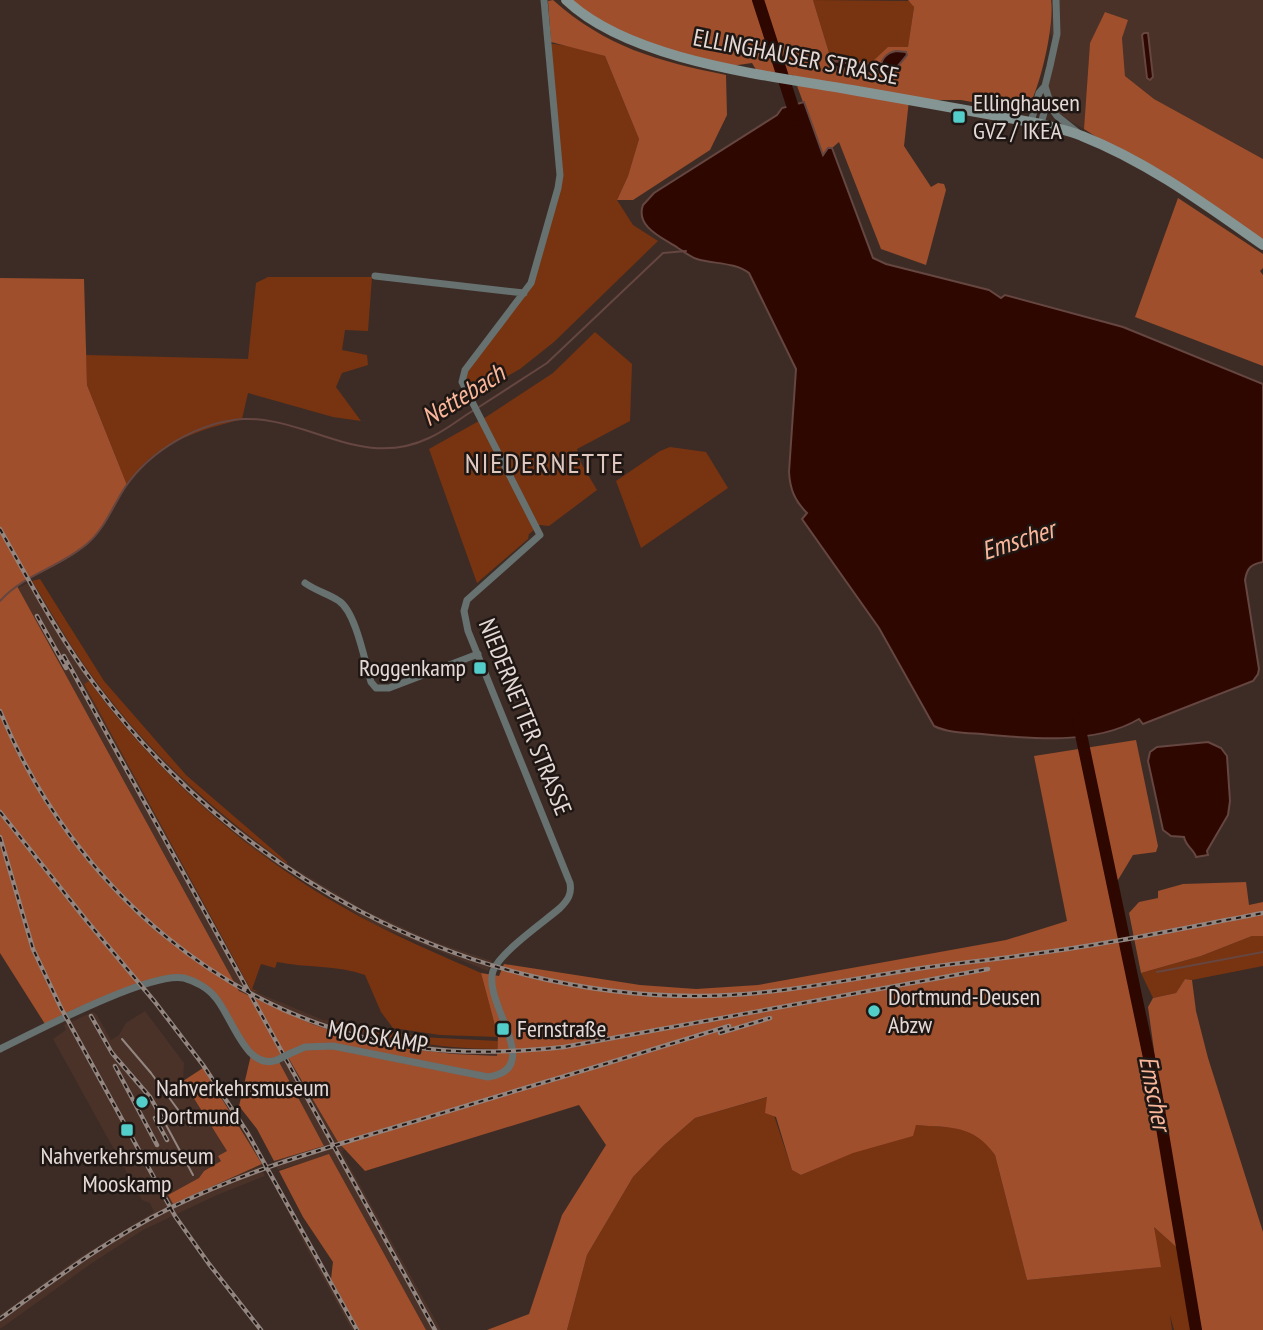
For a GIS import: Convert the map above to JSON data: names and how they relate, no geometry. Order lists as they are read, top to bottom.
{
  "streets": {
    "main road": ["ELLINGHAUSER STRASSE"],
    "street": ["NIEDERNETTER STRASSE", "MOOSKAMP"]
  },
  "crossings": [
    ["NIEDERNETTER STRASSE", "MOOSKAMP"]
  ],
  "districts": ["NIEDERNETTE"],
  "water": ["Nettebach", "Emscher"],
  "places": {
    "transit": [
      "Ellinghausen GVZ / IKEA",
      "Roggenkamp",
      "Fernstraße",
      "Nahverkehrsmuseum Mooskamp"
    ],
    "other": ["Dortmund-Deusen Abzw", "Nahverkehrsmuseum Dortmund"]
  }
}
